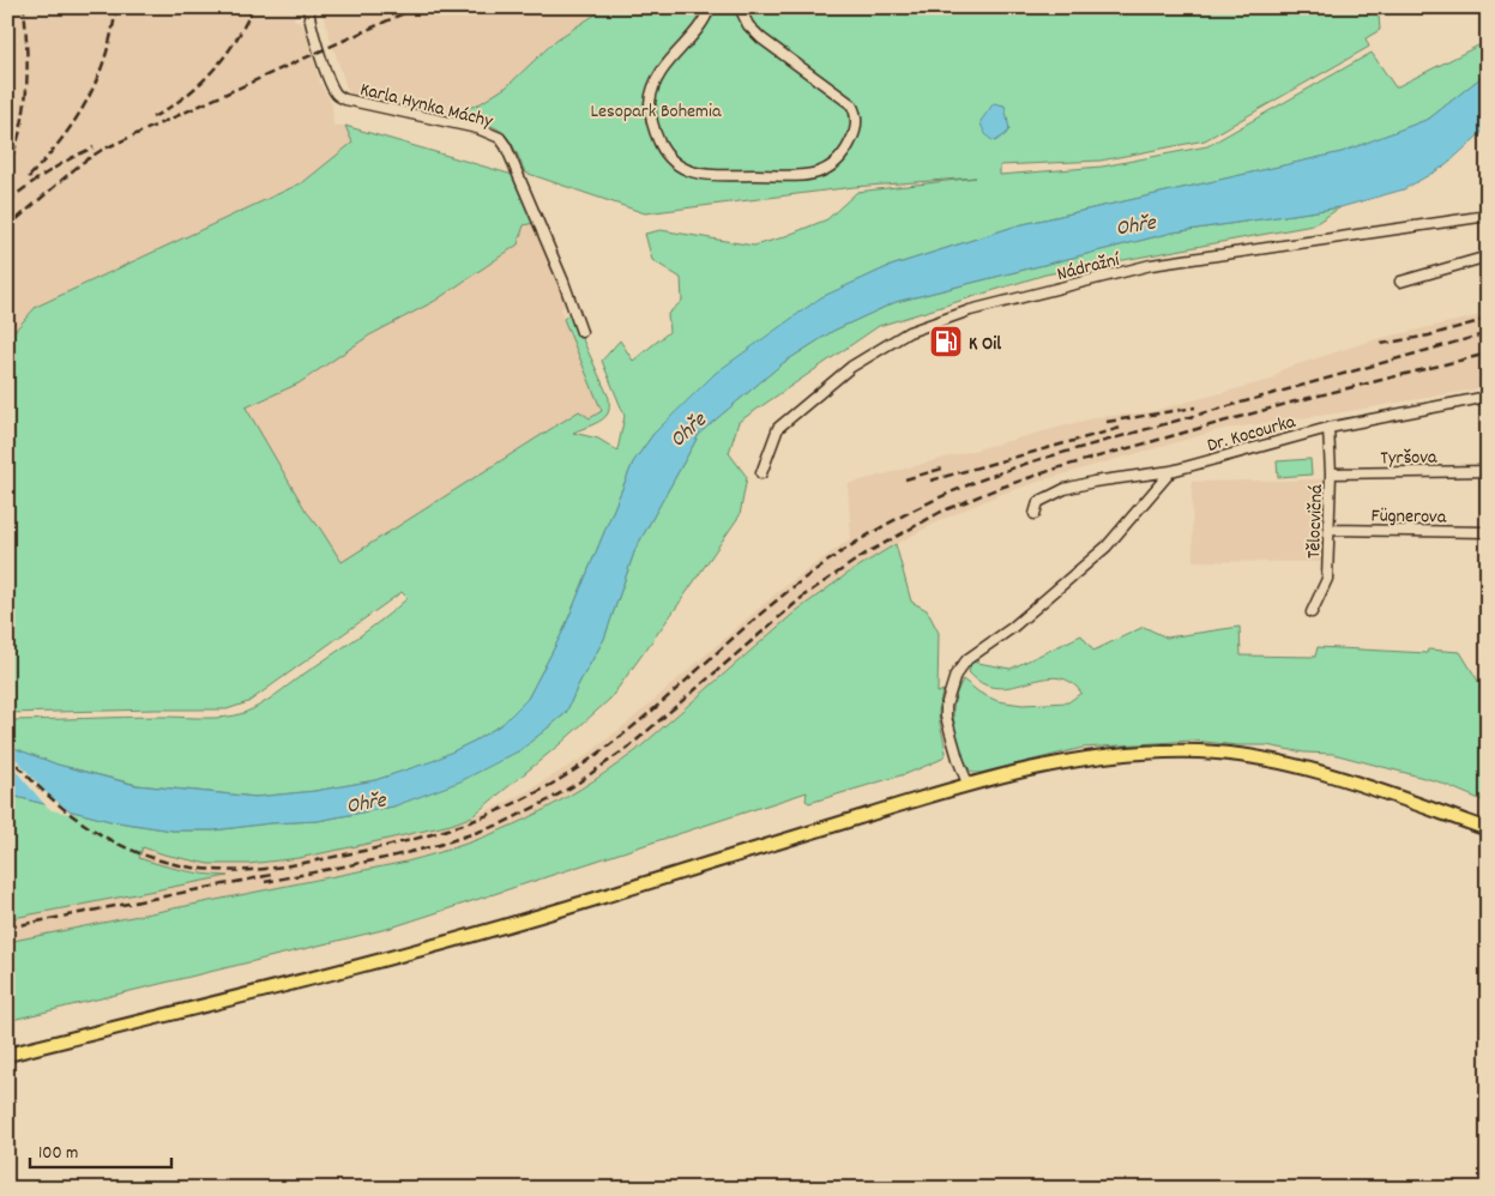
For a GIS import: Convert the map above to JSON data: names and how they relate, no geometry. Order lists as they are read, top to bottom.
{
  "streets": {
    "street": [
      "Karla Hynka Máchy",
      "Nádražní",
      "Dr. Kocourka",
      "Tyršova",
      "Fügnerova",
      "Tělocvičná"
    ]
  },
  "crossings": [
    ["Dr. Kocourka", "Tělocvičná"],
    ["Tyršova", "Tělocvičná"],
    ["Fügnerova", "Tělocvičná"]
  ],
  "water": ["Ohře"],
  "parks": ["Lesopark Bohemia"],
  "places": {
    "fuel station": ["K Oil"]
  },
  "scale_bar": "100 m"
}
